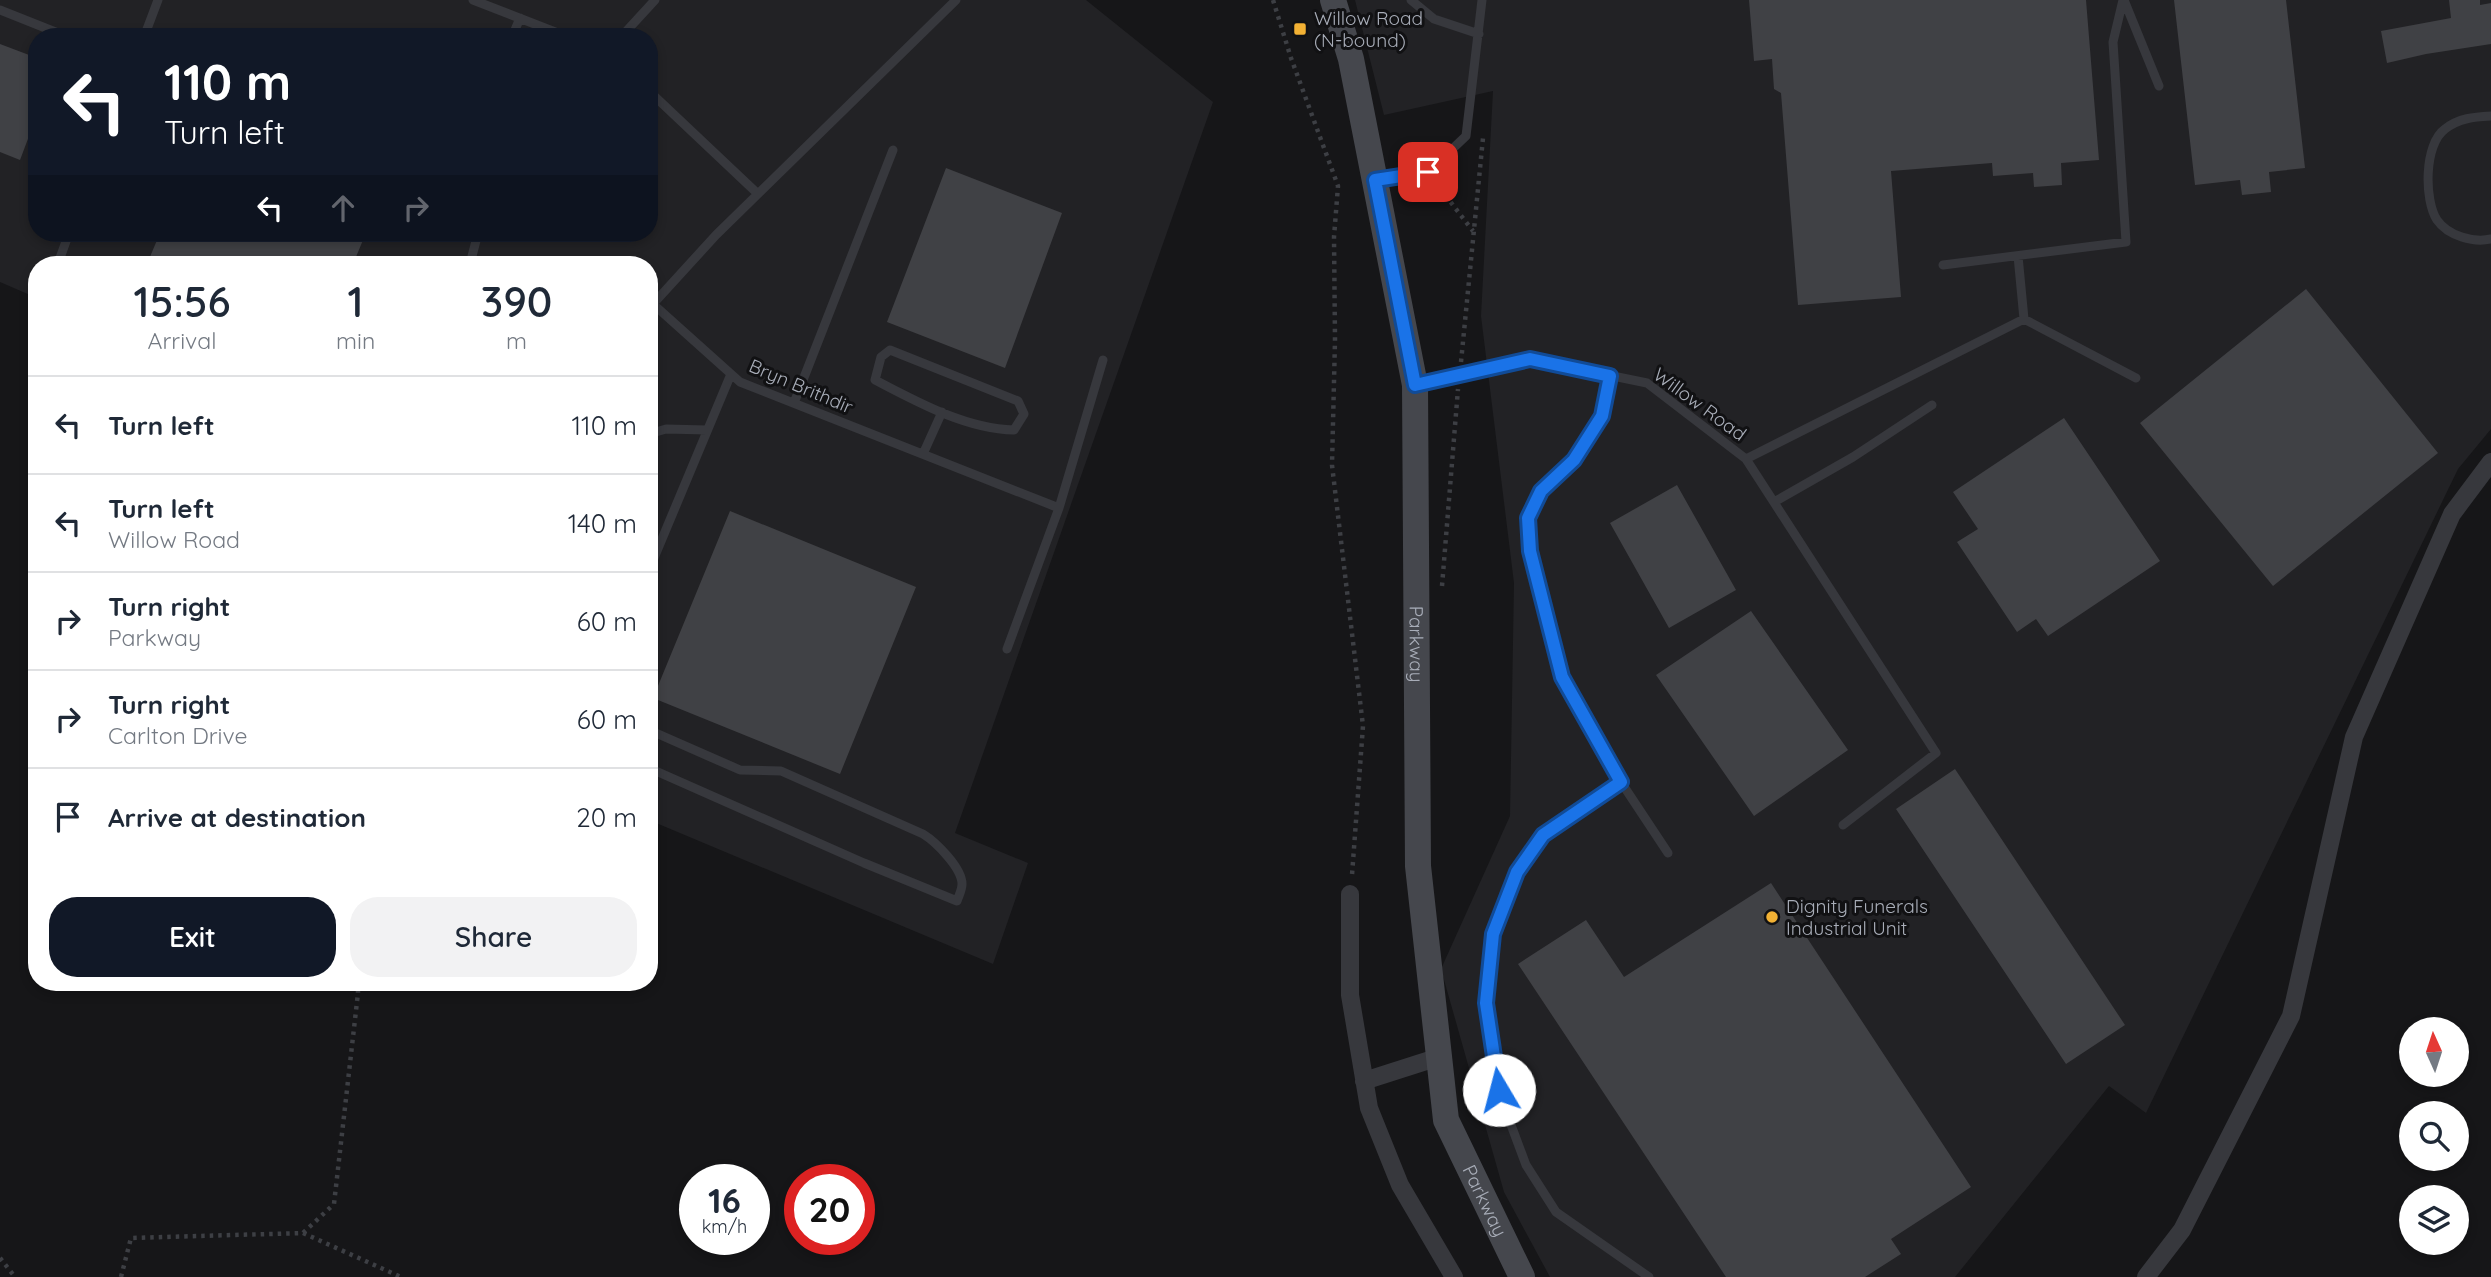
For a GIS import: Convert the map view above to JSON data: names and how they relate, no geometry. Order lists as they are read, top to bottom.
{
  "streets": {
    "main road": ["Parkway"],
    "lane": ["Bryn Brithdir", "Willow Road"]
  },
  "crossings": [
    ["Willow Road", "Parkway"]
  ],
  "places": {
    "transit": ["Willow Road (N-bound)"],
    "other": ["Dignity Funerals Industrial Unit"]
  },
  "north": "top",
  "page": {
    "turn": ["110 m", "Turn left"],
    "eta": [
      "15:56",
      "Arrival",
      "1",
      "min",
      "390",
      "m"
    ],
    "list": [
      {
        "name": "Turn left",
        "value": "110 m"
      },
      {
        "name": "Turn left",
        "note": "Willow Road",
        "value": "140 m"
      },
      {
        "name": "Turn right",
        "note": "Parkway",
        "value": "60 m"
      },
      {
        "name": "Turn right",
        "note": "Carlton Drive",
        "value": "60 m"
      },
      {
        "name": "Arrive at destination",
        "value": "20 m"
      }
    ],
    "buttons": ["Exit", "Share"],
    "speed": "16 km/h",
    "limit": "20"
  }
}
